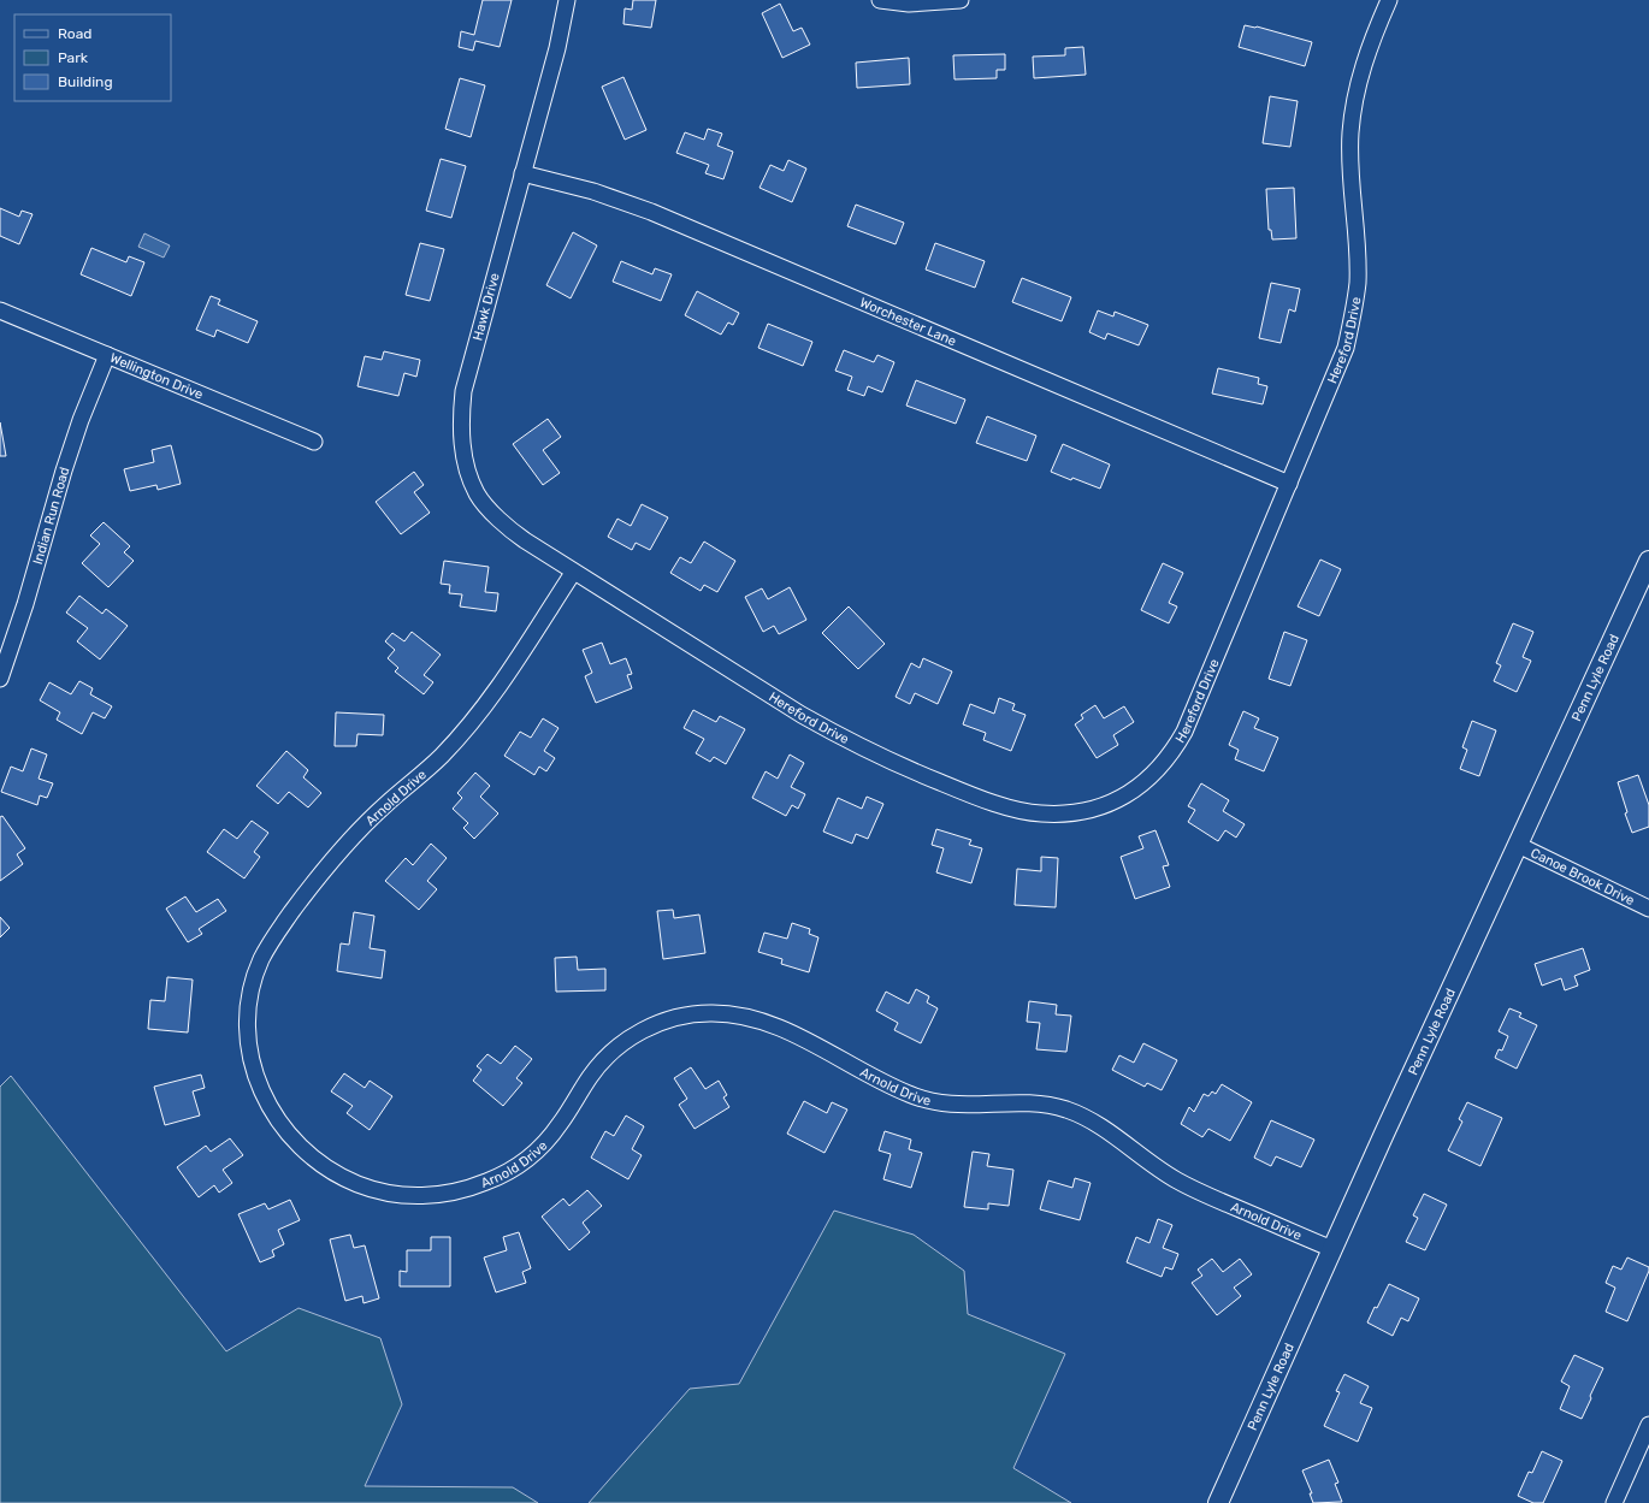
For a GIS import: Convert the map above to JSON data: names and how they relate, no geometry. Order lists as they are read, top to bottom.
{
  "streets": {
    "street": [
      "Hawk Drive",
      "Worchester Lane",
      "Hereford Drive",
      "Wellington Drive",
      "Indian Run Road",
      "Penn Lyle Road",
      "Arnold Drive",
      "Canoe Brook Drive"
    ]
  },
  "crossings": [
    ["Hawk Drive", "Worchester Lane"],
    ["Hawk Drive", "Hereford Drive"],
    ["Hawk Drive", "Arnold Drive"],
    ["Worchester Lane", "Hereford Drive"],
    ["Hereford Drive", "Arnold Drive"],
    ["Wellington Drive", "Indian Run Road"],
    ["Penn Lyle Road", "Arnold Drive"],
    ["Penn Lyle Road", "Canoe Brook Drive"]
  ],
  "legend": ["Road", "Park", "Building"]
}
